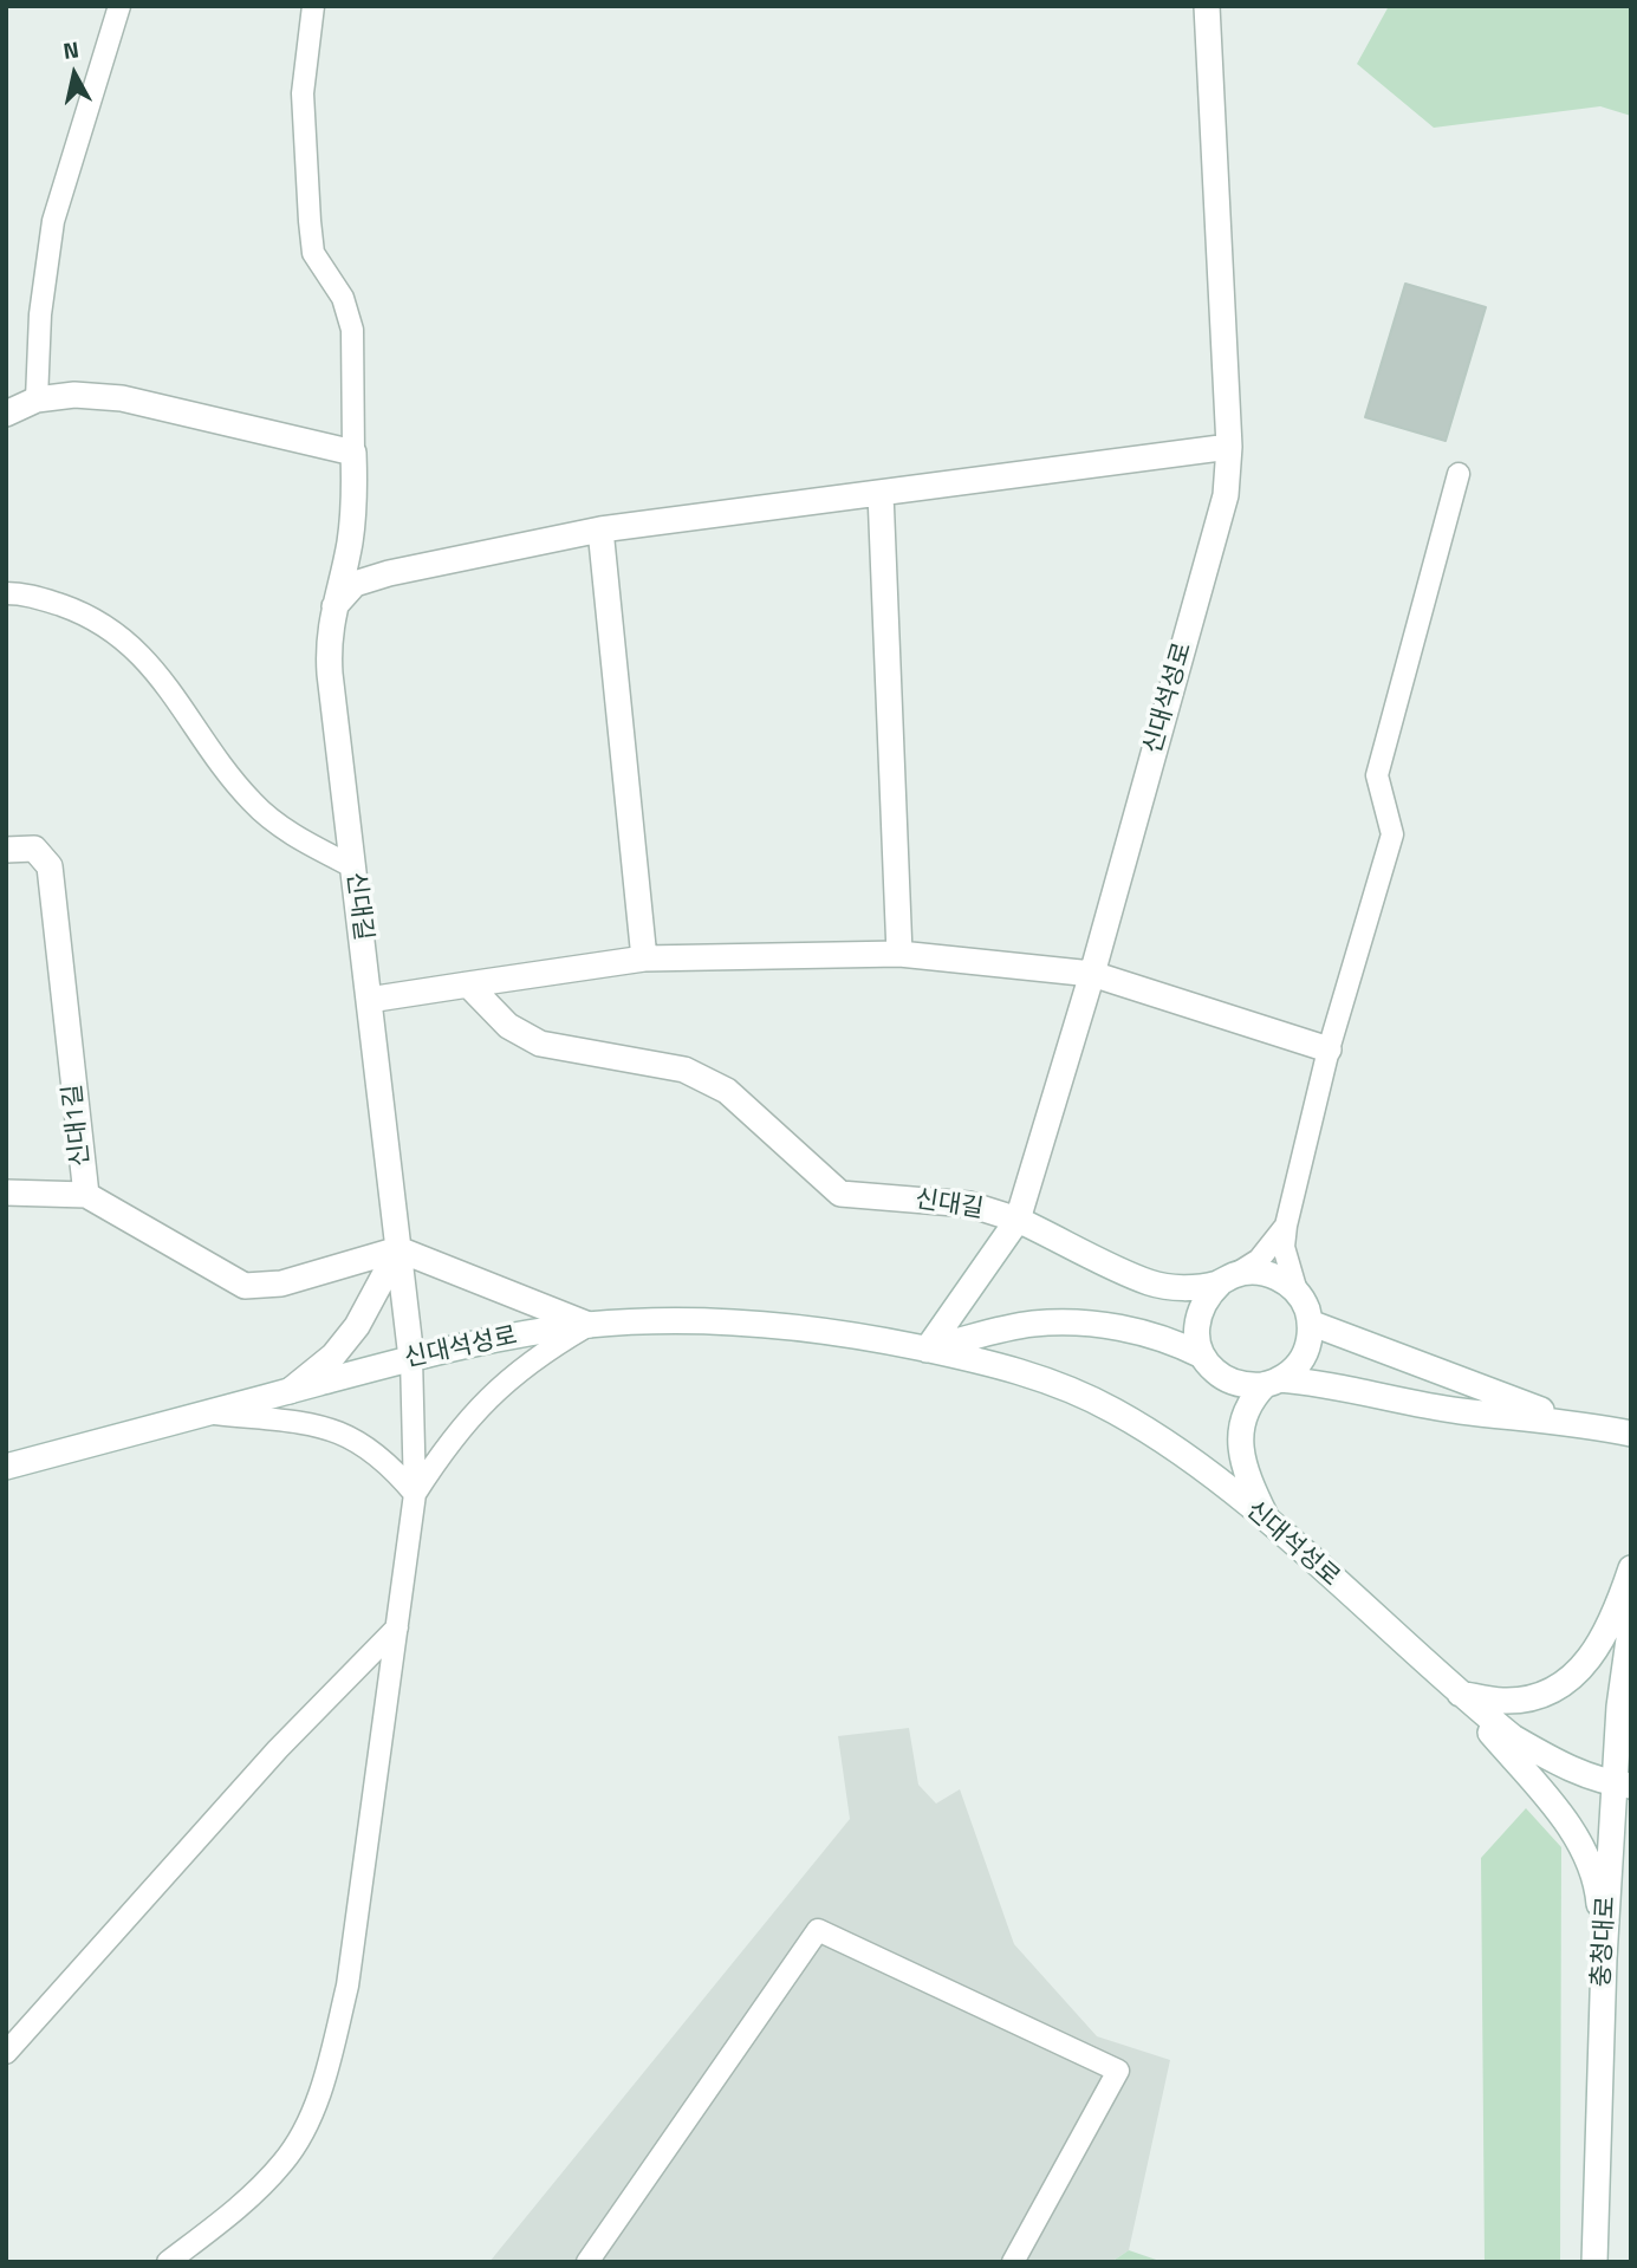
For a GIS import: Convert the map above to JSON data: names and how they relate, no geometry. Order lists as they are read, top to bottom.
{
  "streets": {
    "street": [
      "신대석성로",
      "신대길",
      "신대1길",
      "충청대로"
    ]
  },
  "crossings": [
    ["신대석성로", "신대길"],
    ["신대석성로", "충청대로"],
    ["신대길", "신대1길"]
  ],
  "north": "top"
}
